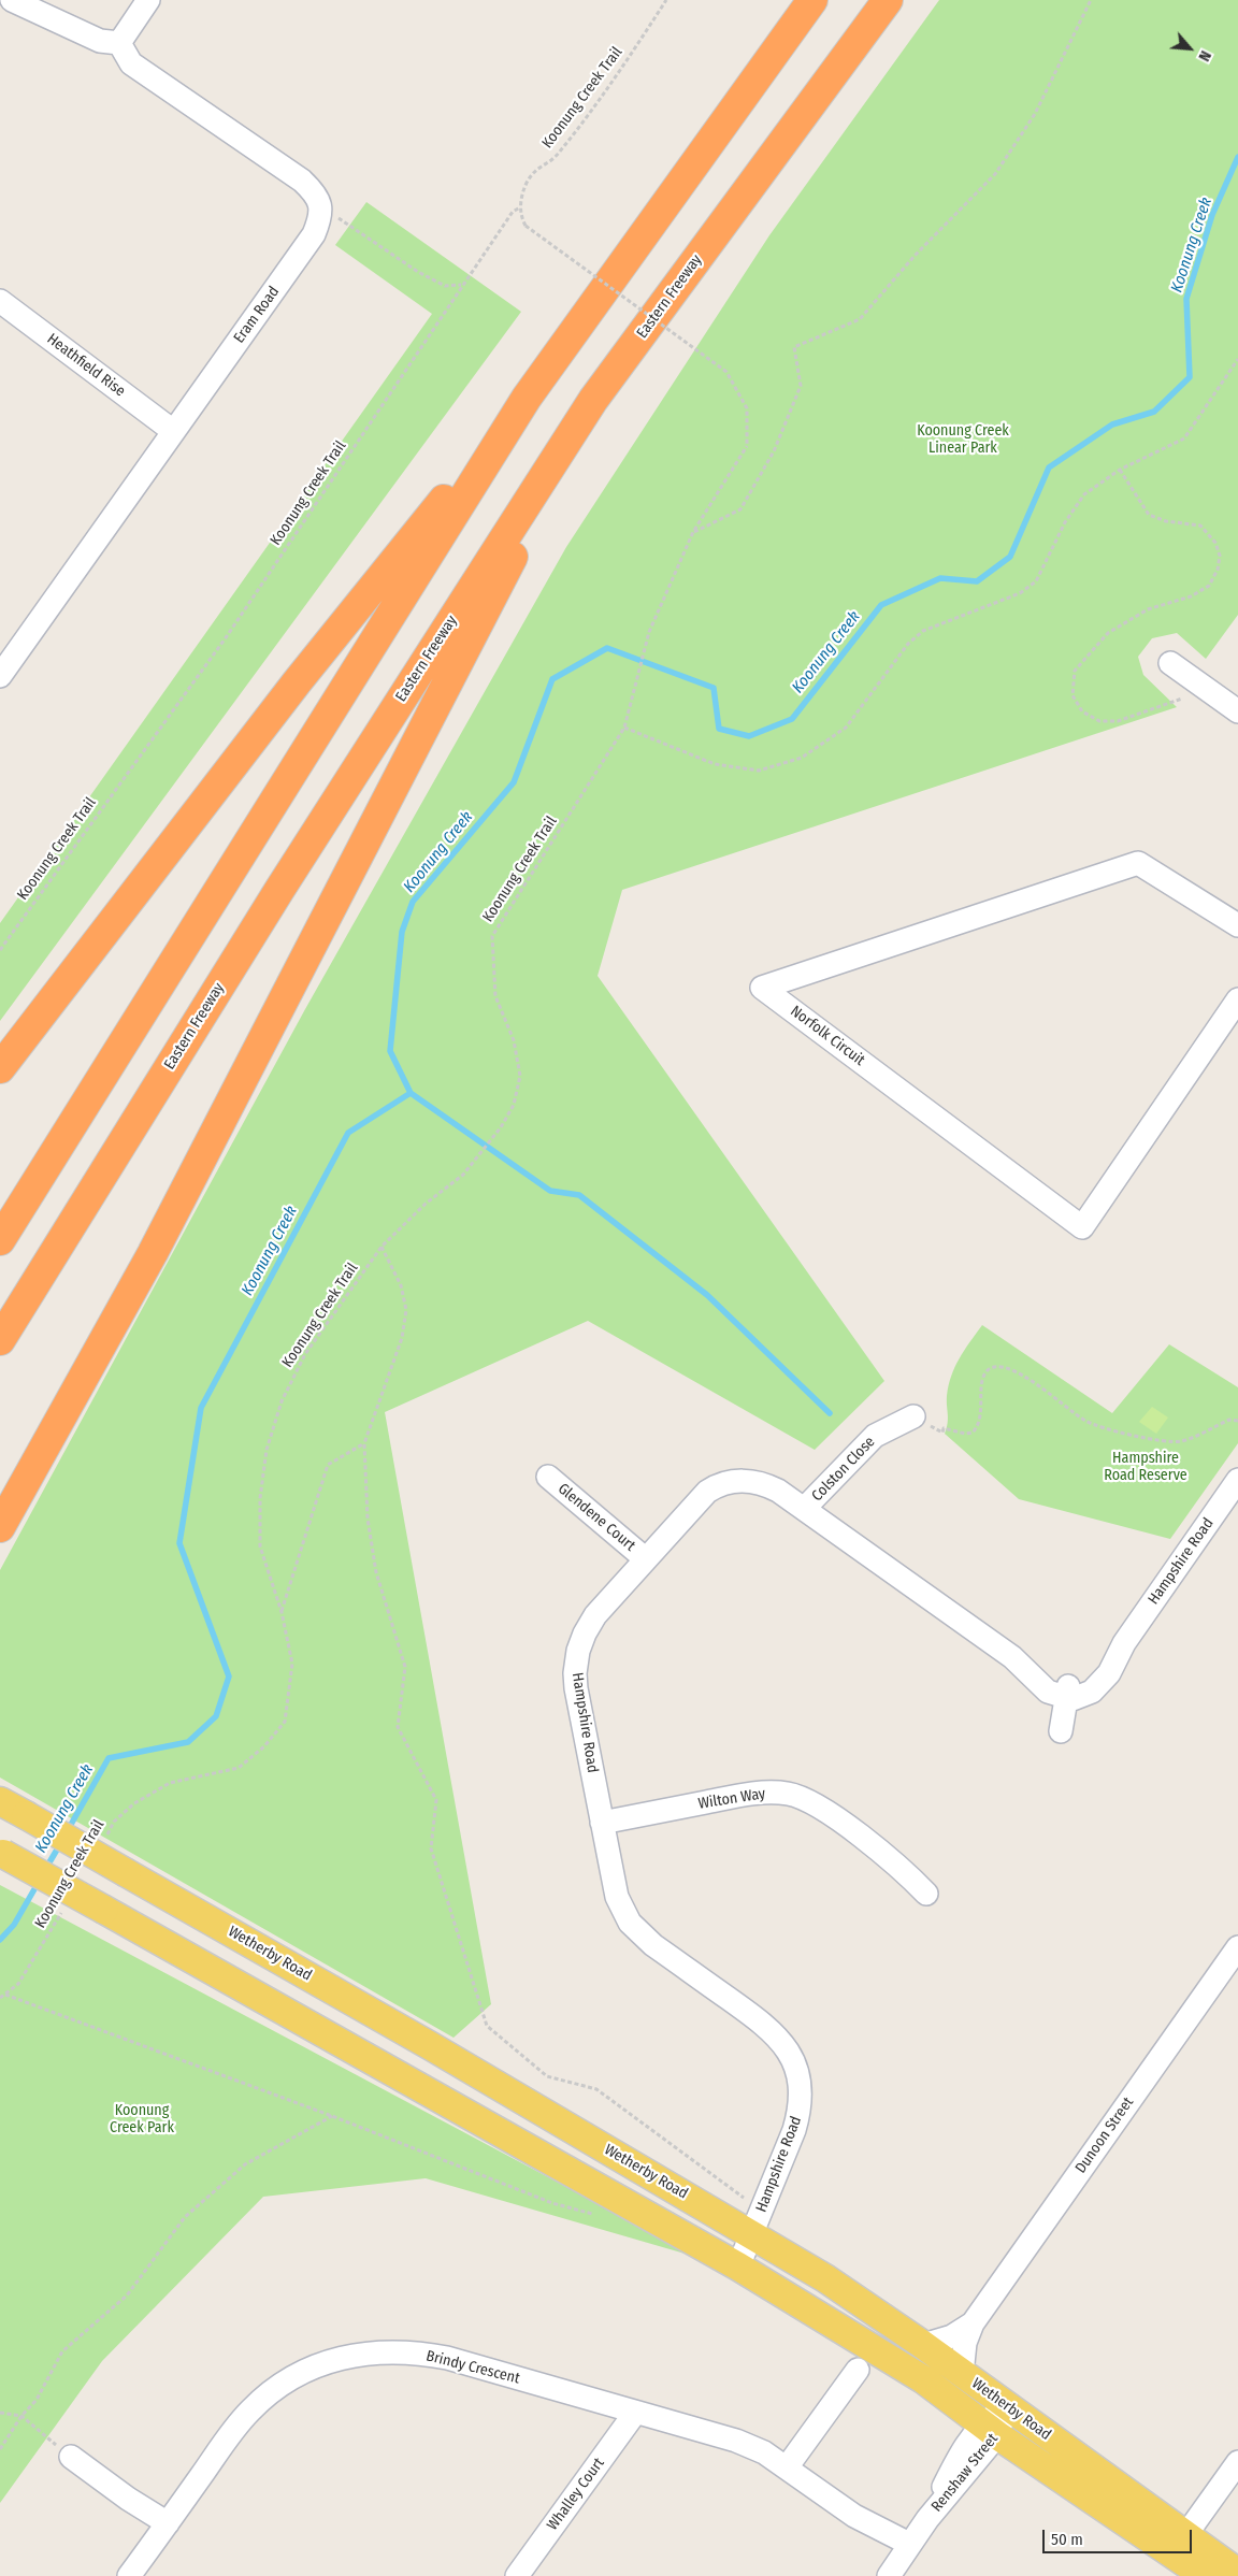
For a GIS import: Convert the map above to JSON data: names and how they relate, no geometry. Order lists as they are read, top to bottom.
{
  "streets": {
    "highway": ["Eastern Freeway"],
    "main road": ["Wetherby Road"],
    "street": [
      "Eram Road",
      "Heathfield Rise",
      "Norfolk Circuit",
      "Colston Close",
      "Glendene Court",
      "Hampshire Road",
      "Wilton Way",
      "Dunoon Street",
      "Brindy Crescent",
      "Renshaw Street",
      "Whalley Court"
    ],
    "path": ["Koonung Creek Trail"]
  },
  "crossings": [
    ["Eram Road", "Heathfield Rise"],
    ["Colston Close", "Hampshire Road"],
    ["Glendene Court", "Hampshire Road"],
    ["Hampshire Road", "Wilton Way"],
    ["Hampshire Road", "Wetherby Road"],
    ["Wetherby Road", "Dunoon Street"],
    ["Wetherby Road", "Renshaw Street"],
    ["Brindy Crescent", "Renshaw Street"],
    ["Brindy Crescent", "Whalley Court"]
  ],
  "water": ["Koonung Creek"],
  "parks": ["Koonung Creek Linear Park", "Hampshire Road Reserve", "Koonung Creek Park"],
  "scale_bar": "50 m",
  "north": "bottom right"
}
